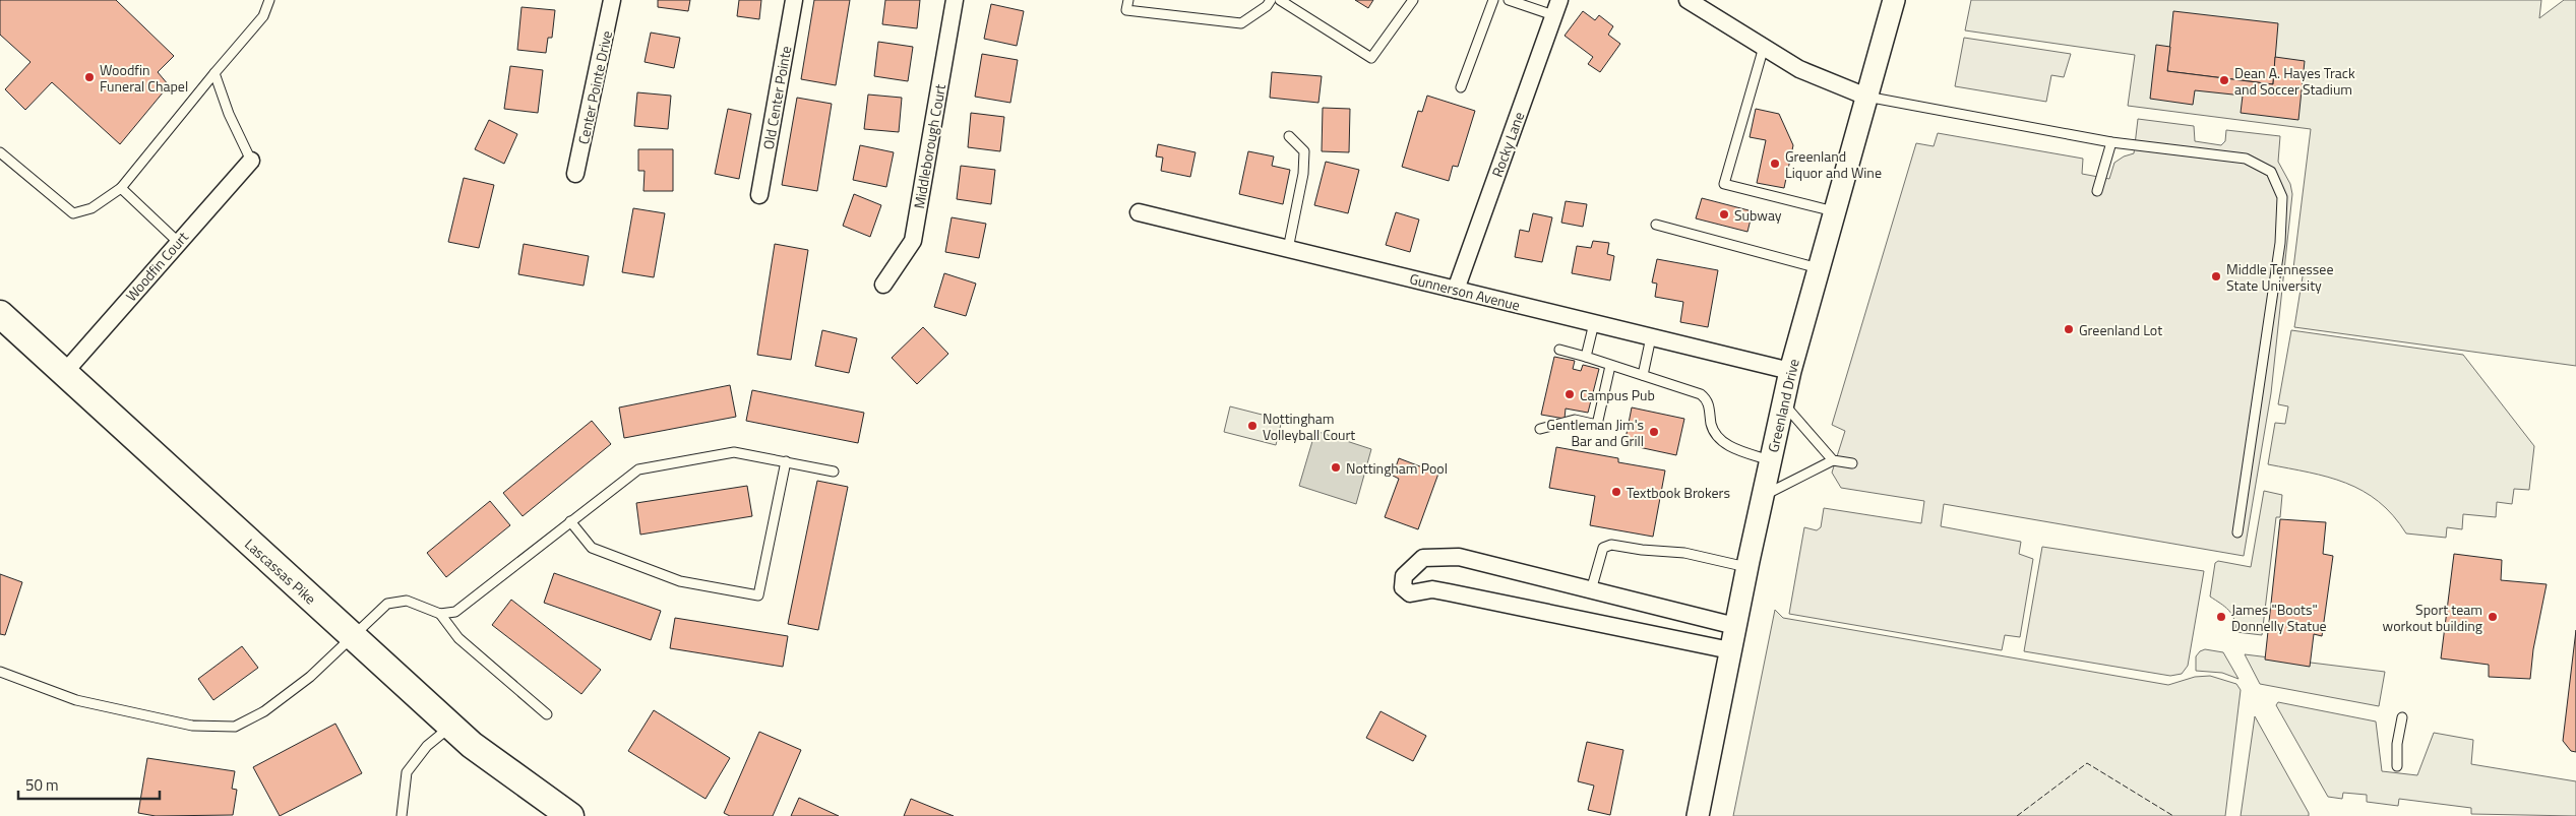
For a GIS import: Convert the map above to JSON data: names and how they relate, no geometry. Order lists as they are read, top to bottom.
{
  "streets": {
    "main road": ["Lascassas Pike"],
    "street": [
      "Center Pointe Drive",
      "Old Center Pointe",
      "Rocky Lane",
      "Middleborough Court",
      "Woodfin Court",
      "Gunnerson Avenue",
      "Greenland Drive"
    ]
  },
  "crossings": [
    ["Rocky Lane", "Gunnerson Avenue"],
    ["Woodfin Court", "Lascassas Pike"],
    ["Gunnerson Avenue", "Greenland Drive"]
  ],
  "places": [
    "Woodfin Funeral Chapel",
    "Dean A. Hayes Track and Soccer Stadium",
    "Greenland Liquor and Wine",
    "Subway",
    "Middle Tennessee State University",
    "Greenland Lot",
    "Campus Pub",
    "Nottingham Volleyball Court",
    "Gentleman Jim's Bar and Grill",
    "Nottingham Pool",
    "Textbook Brokers",
    "James \"Boots\" Donnelly Statue",
    "Sport team workout building"
  ],
  "scale_bar": "50 m"
}
